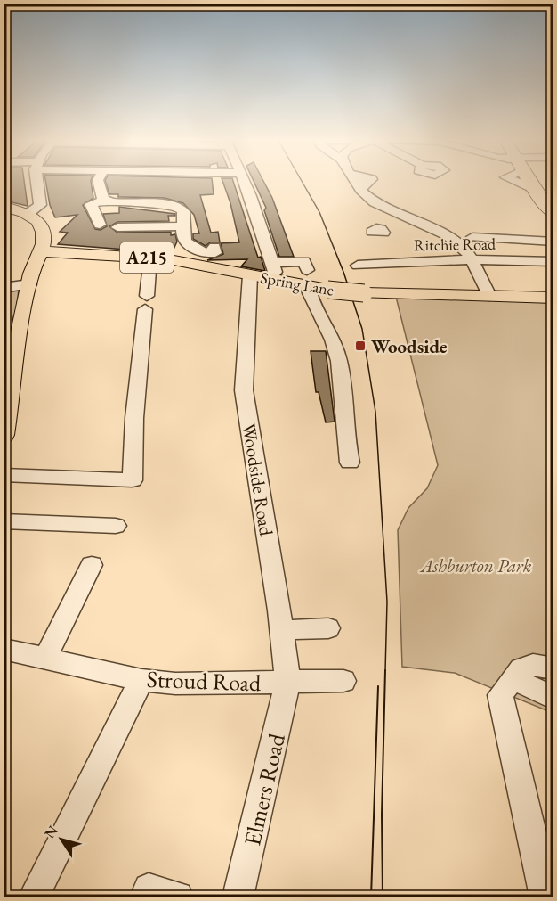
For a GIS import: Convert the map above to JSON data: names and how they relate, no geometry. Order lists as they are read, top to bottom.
{
  "streets": {
    "main road": ["A215", "Spring Lane"],
    "street": [
      "Ritchie Road",
      "Woodside Road",
      "Stroud Road",
      "Elmers Road"
    ]
  },
  "crossings": [
    ["Spring Lane", "Woodside Road"],
    ["Woodside Road", "Stroud Road"],
    ["Woodside Road", "Elmers Road"],
    ["Stroud Road", "Elmers Road"]
  ],
  "parks": ["Ashburton Park"],
  "places": {
    "transit": ["Woodside"]
  },
  "north": "top left"
}
